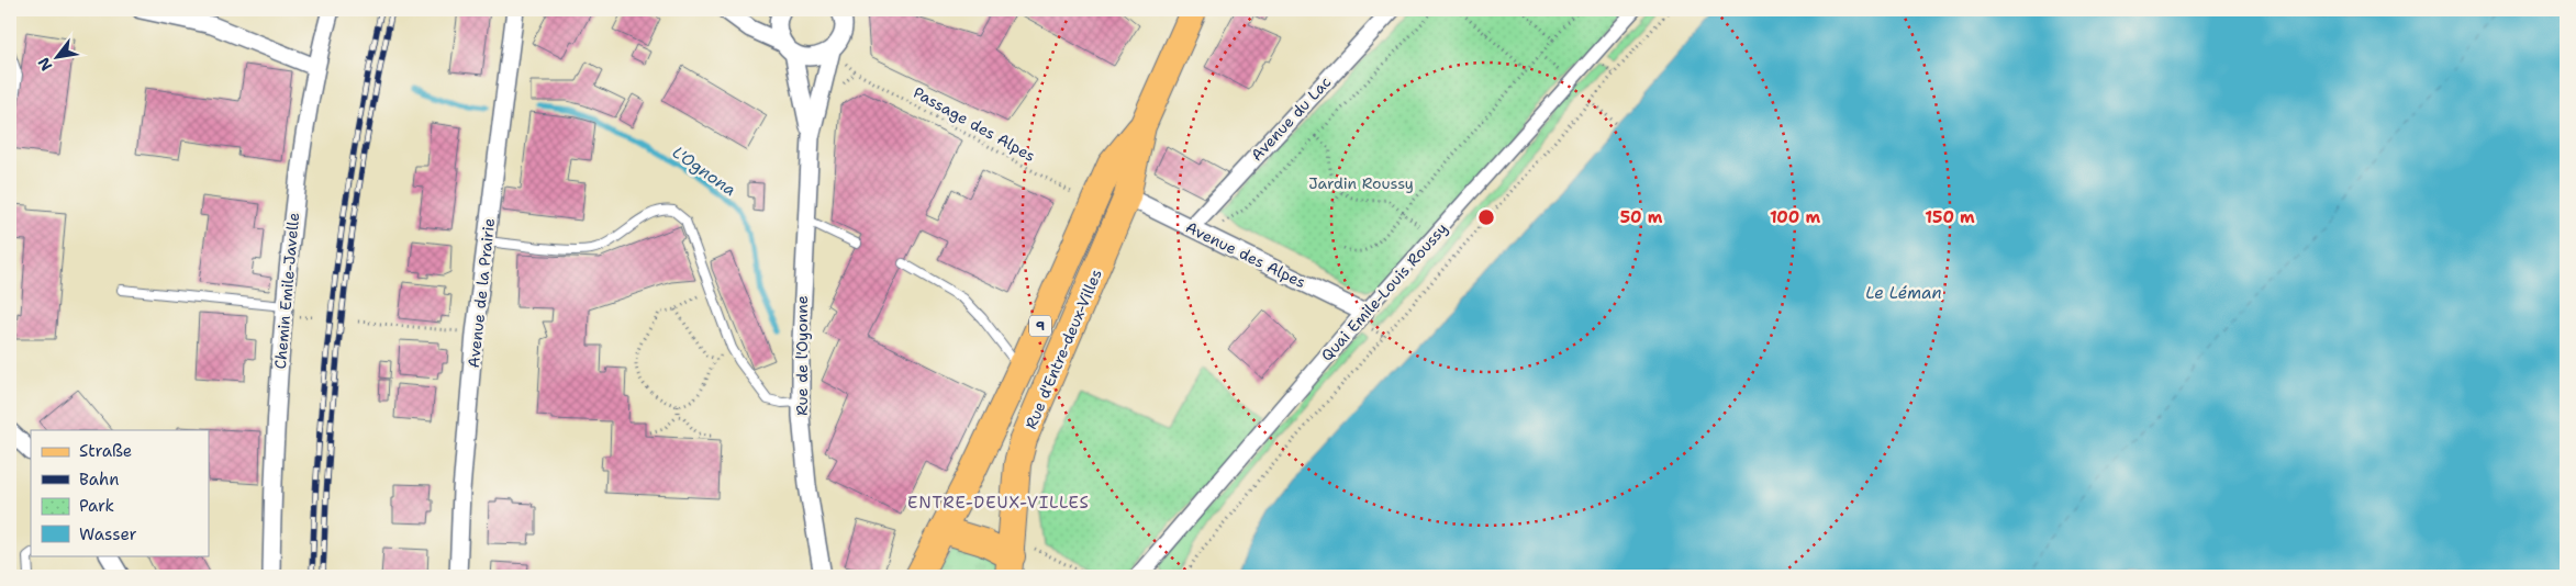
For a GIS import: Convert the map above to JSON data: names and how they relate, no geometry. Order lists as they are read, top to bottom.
{
  "streets": {
    "main road": ["9", "Rue d'Entre-deux-Villes"],
    "street": [
      "Avenue du Lac",
      "Avenue des Alpes",
      "Chemin Emile-Javelle",
      "Quai Emile-Louis Roussy",
      "Avenue de la Prairie",
      "Rue de l'Oyonne"
    ],
    "path": ["Passage des Alpes"]
  },
  "crossings": [
    ["Avenue du Lac", "Avenue des Alpes"],
    ["Avenue des Alpes", "Quai Emile-Louis Roussy"],
    ["Avenue des Alpes", "Rue d'Entre-deux-Villes"]
  ],
  "districts": ["ENTRE-DEUX-VILLES"],
  "water": ["L'Ognona", "Le Léman"],
  "parks": ["Jardin Roussy"],
  "legend": [
    "Straße",
    "Bahn",
    "Park",
    "Wasser"
  ],
  "north": "bottom left",
  "rings": ["50 m", "100 m", "150 m"]
}
